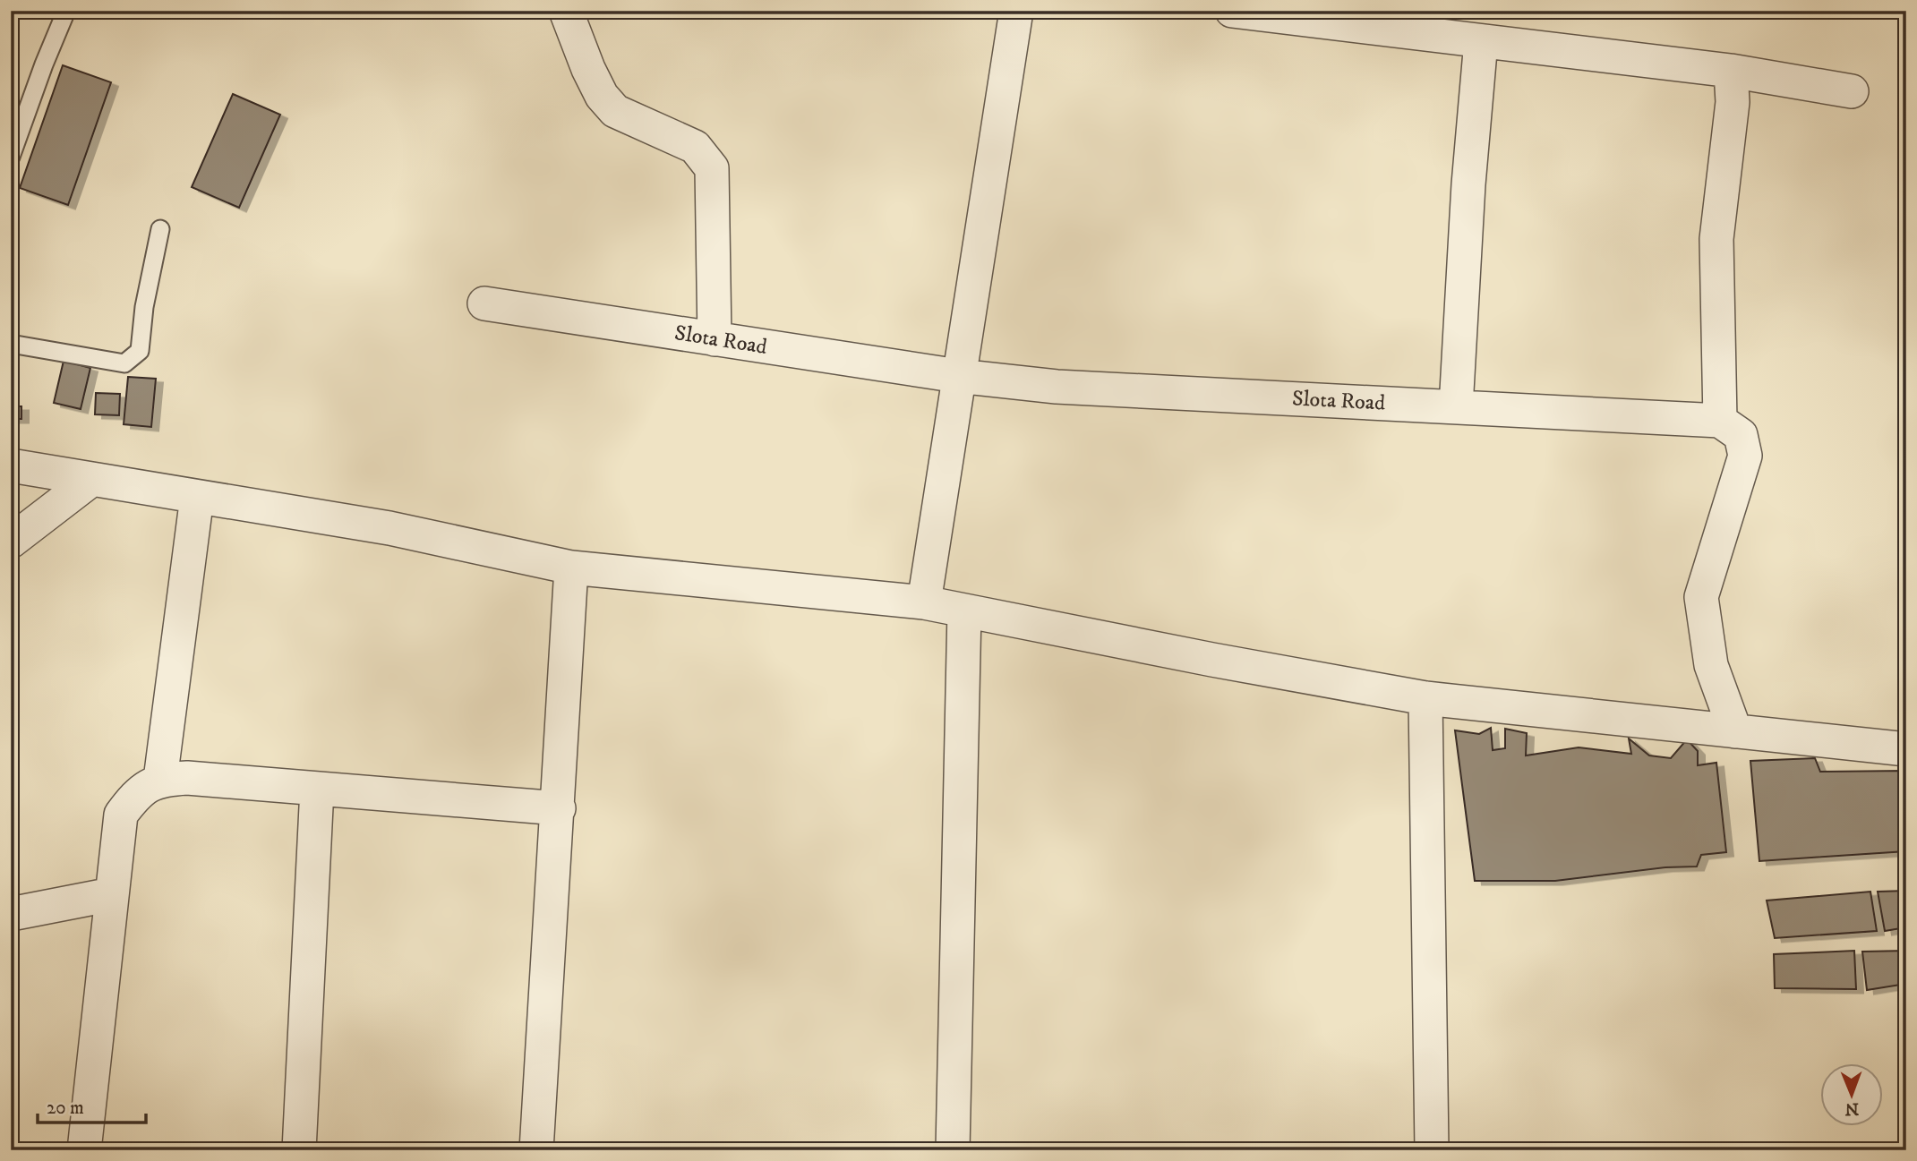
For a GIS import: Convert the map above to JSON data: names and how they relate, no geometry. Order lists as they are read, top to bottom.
{
  "streets": {
    "street": ["Slota Road"]
  },
  "scale_bar": "20 m",
  "north": "bottom"
}
